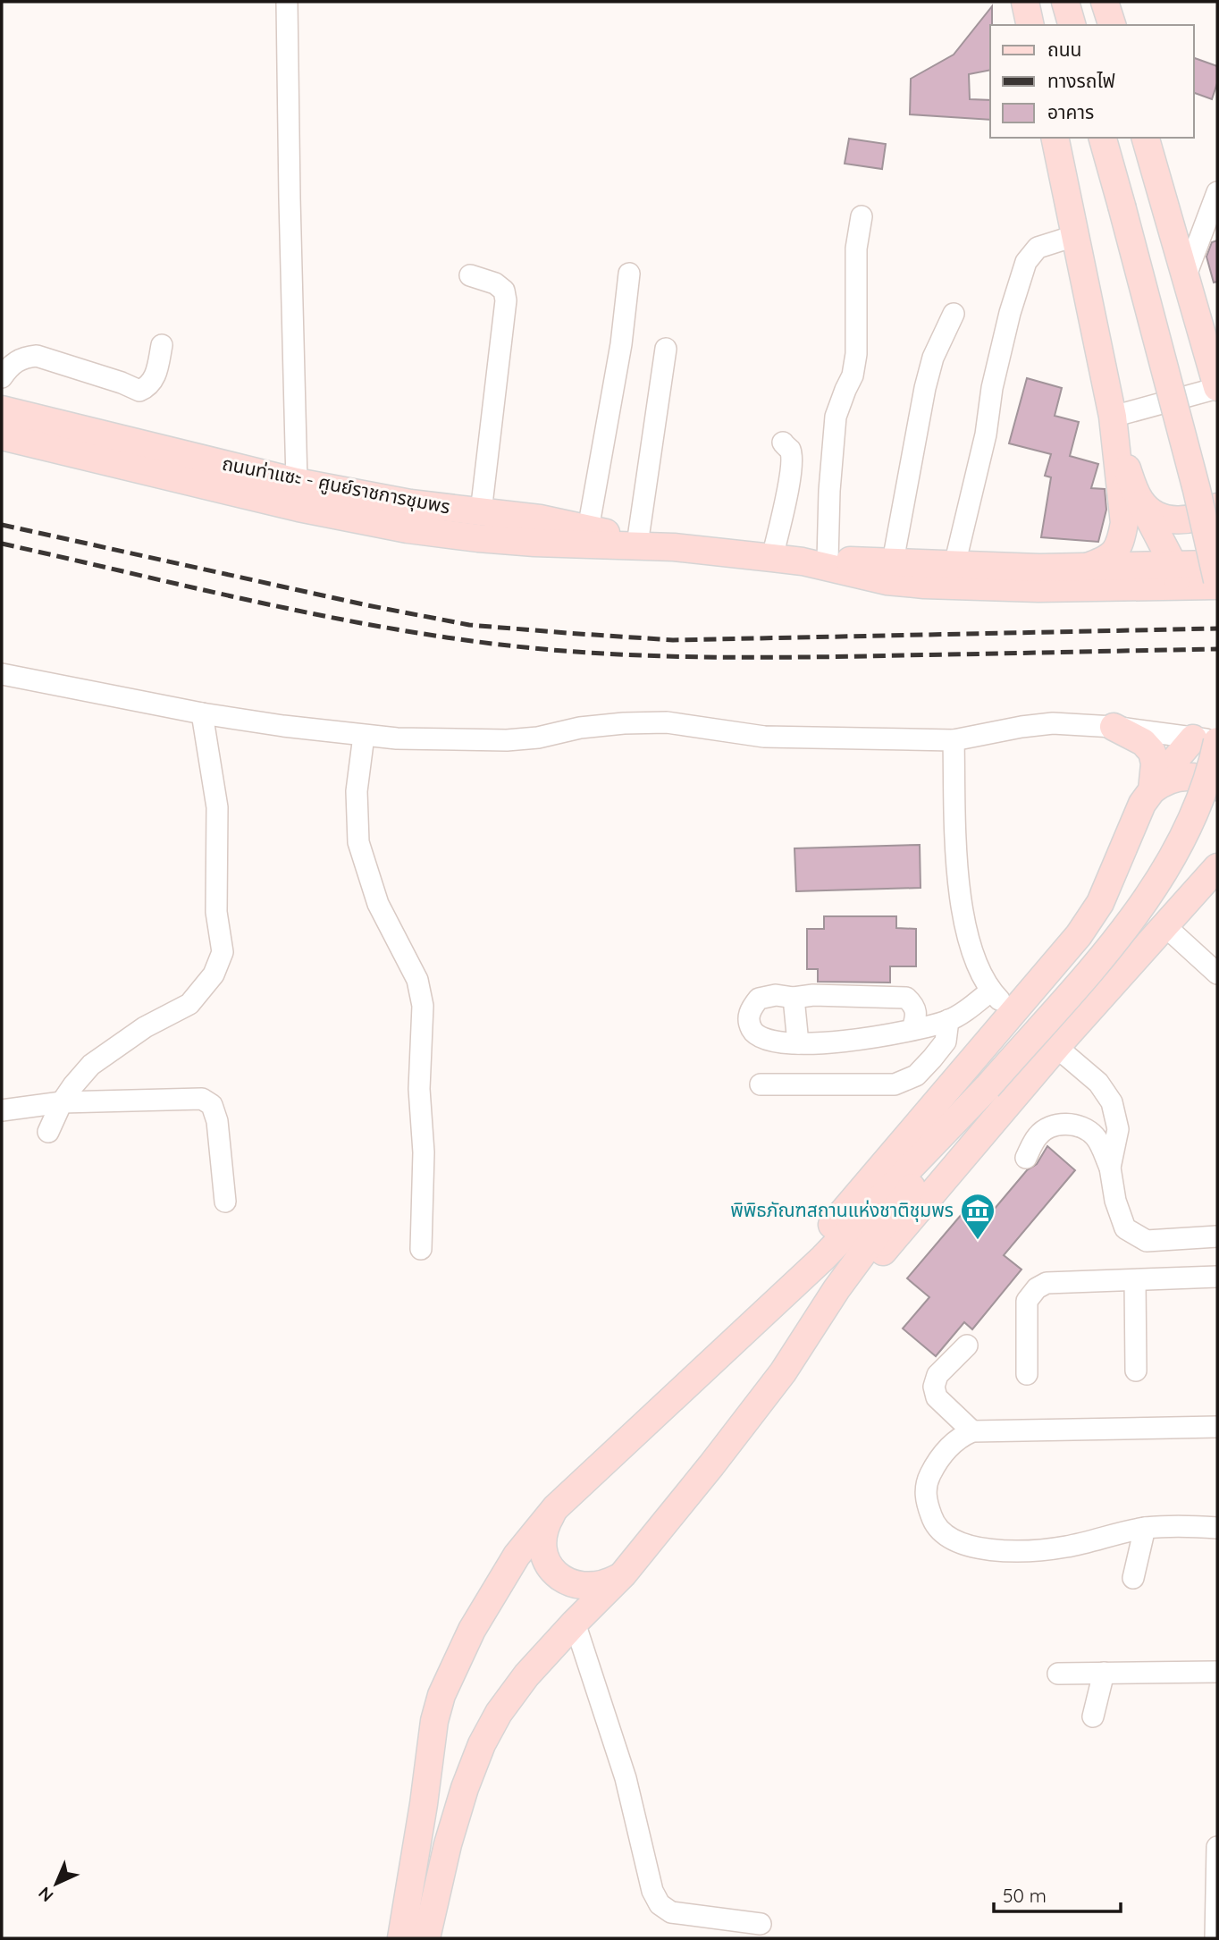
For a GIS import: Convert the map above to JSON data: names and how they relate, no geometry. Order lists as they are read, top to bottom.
{
  "streets": {
    "main road": ["ถนนท่าแซะ - ศูนย์ราชการชุมพร"]
  },
  "places": {
    "museum": ["พิพิธภัณฑสถานแห่งชาติชุมพร"]
  },
  "legend": ["ถนน", "ทางรถไฟ", "อาคาร"],
  "scale_bar": "50 m",
  "north": "bottom left"
}
